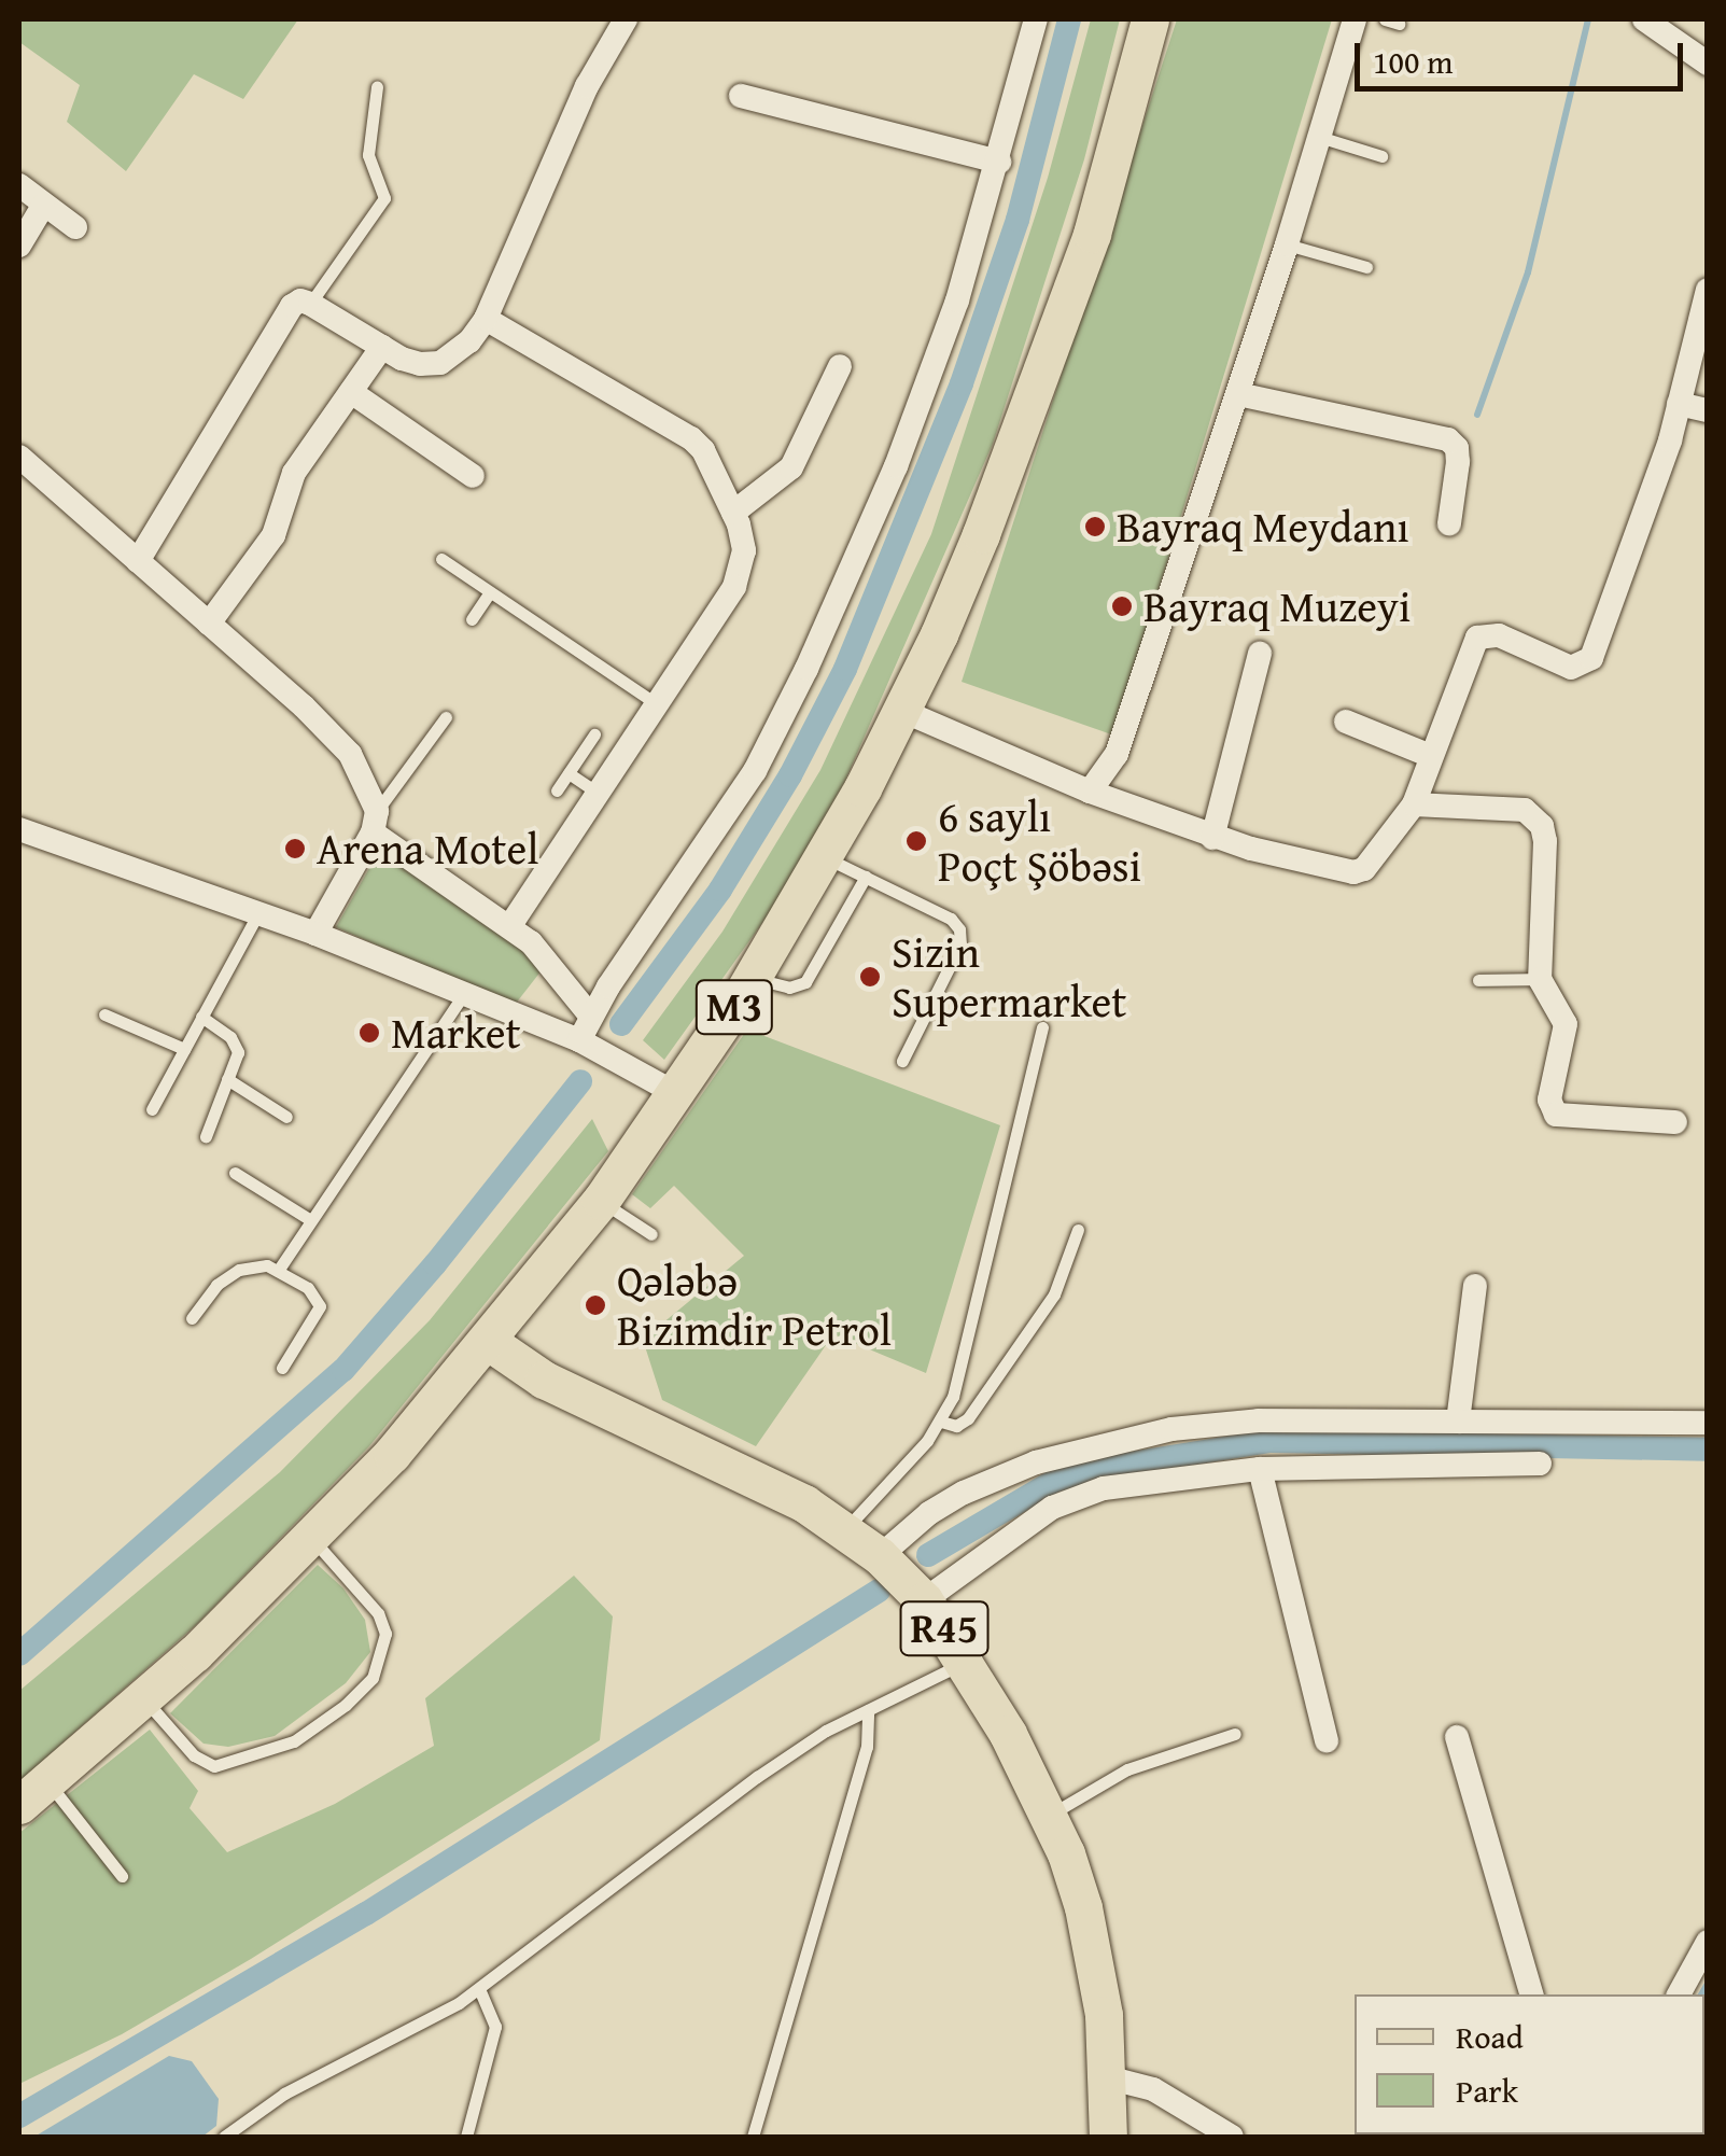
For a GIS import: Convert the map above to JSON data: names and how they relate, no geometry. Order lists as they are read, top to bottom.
{
  "streets": {
    "main road": ["M3", "R45"]
  },
  "crossings": [
    ["M3", "R45"]
  ],
  "places": [
    "Bayraq Meydanı",
    "Bayraq Muzeyi",
    "6 saylı Poçt Şöbəsi",
    "Arena Motel",
    "Sizin Supermarket",
    "Market",
    "Qələbə Bizimdir Petrol"
  ],
  "legend": ["Road", "Park"],
  "scale_bar": "100 m"
}
